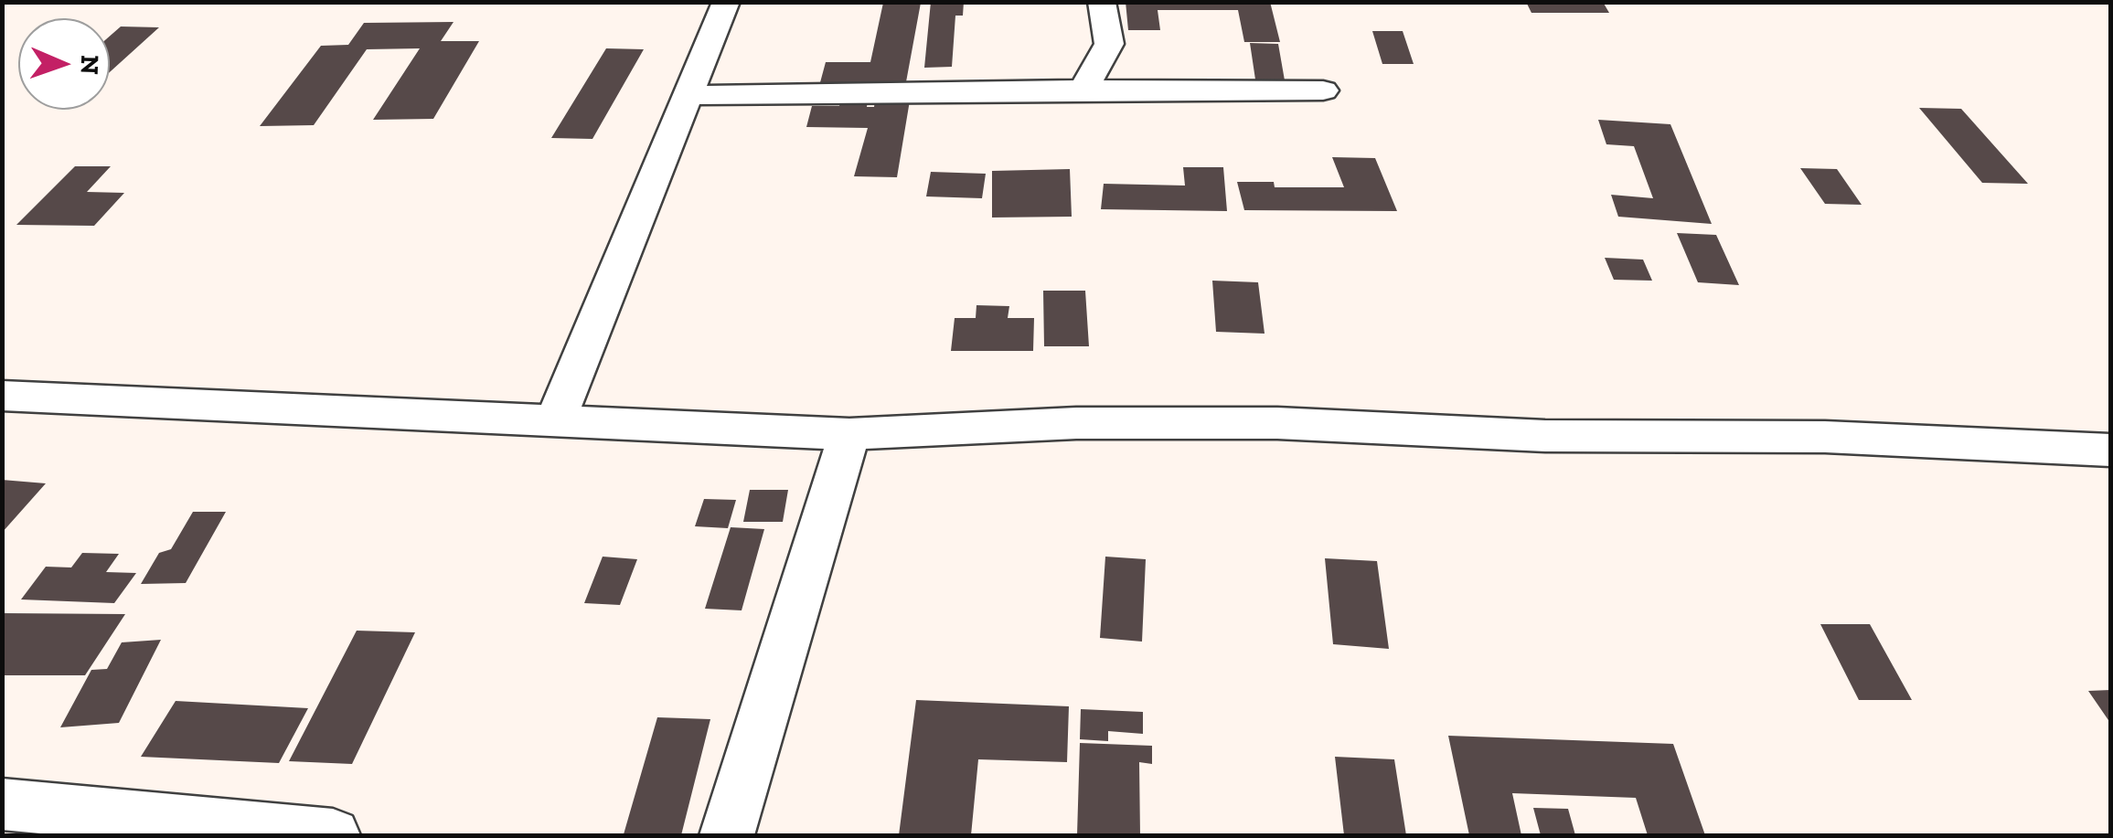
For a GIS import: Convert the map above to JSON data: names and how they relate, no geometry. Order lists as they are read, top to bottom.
{
  "north": "right"
}
